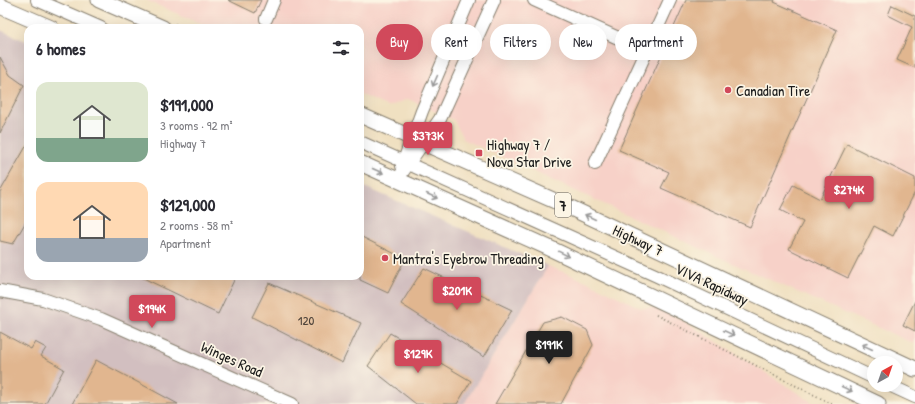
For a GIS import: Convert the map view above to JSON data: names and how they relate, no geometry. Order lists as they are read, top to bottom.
{
  "streets": {
    "main road": ["7", "Highway 7"],
    "street": ["VIVA Rapidway", "Winges Road"]
  },
  "places": {
    "other": ["Canadian Tire", "Mantra's Eyebrow Threading"],
    "transit": ["Highway 7 / Nova Star Drive"]
  },
  "house_numbers": ["120"],
  "north": "top right",
  "page": {
    "chip": [
      "Buy",
      "Rent",
      "Filters",
      "New",
      "Apartment"
    ],
    "heading": "6 homes",
    "list": [
      {
        "name": "$191,000",
        "note": "3 rooms · 92 m² · Highway 7"
      },
      {
        "name": "$129,000",
        "note": "2 rooms · 58 m² · Apartment"
      }
    ],
    "price": [
      "$373K",
      "$274K",
      "$201K",
      "$194K",
      "$191K",
      "$129K"
    ]
  }
}
